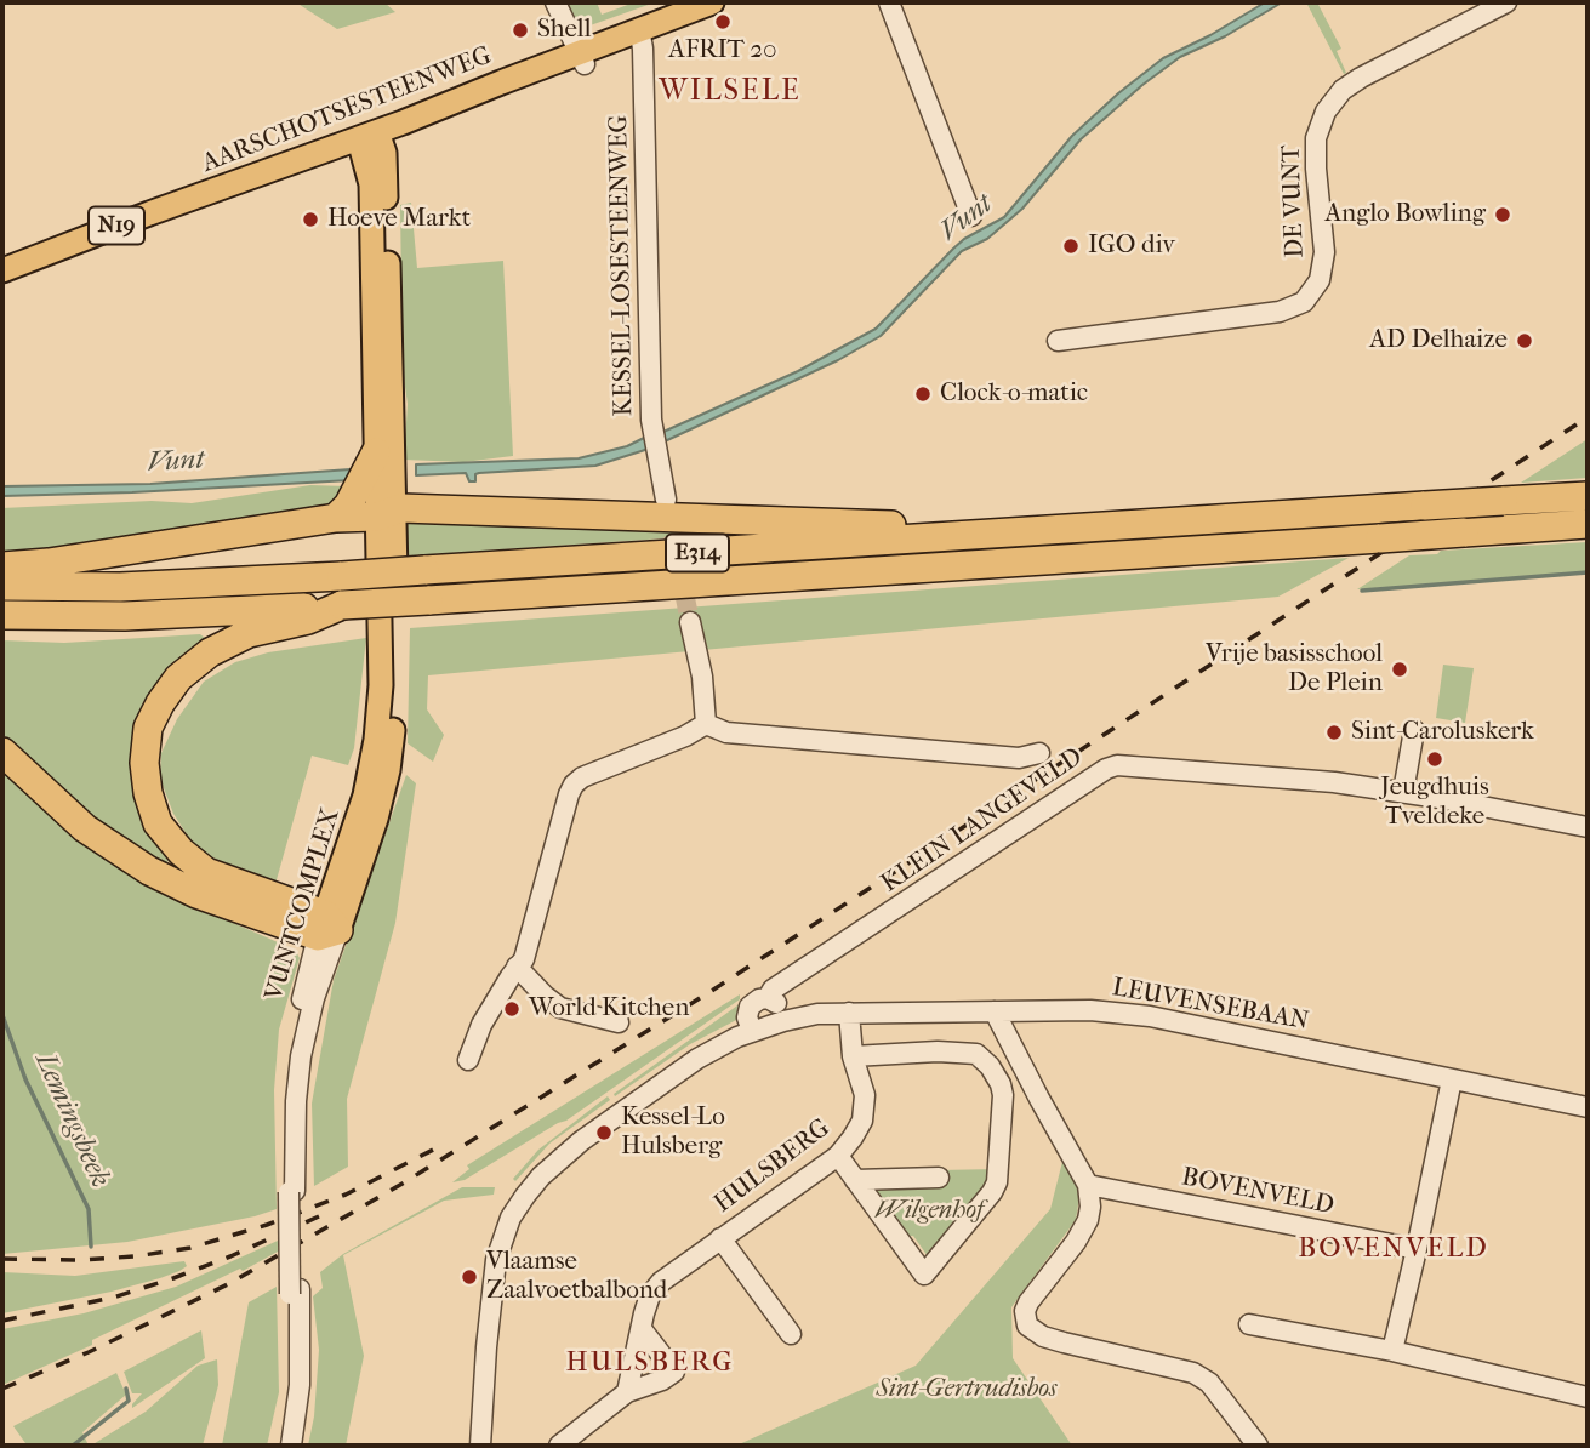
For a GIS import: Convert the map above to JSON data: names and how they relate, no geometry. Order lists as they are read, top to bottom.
{
  "streets": {
    "highway": ["E314"],
    "main road": ["AARSCHOTSESTEENWEG", "N19", "VUNTCOMPLEX"],
    "street": [
      "DE VUNT",
      "KESSEL-LOSESTEENWEG",
      "KLEIN LANGEVELD",
      "LEUVENSEBAAN",
      "HULSBERG",
      "BOVENVELD"
    ]
  },
  "crossings": [
    ["AARSCHOTSESTEENWEG", "KESSEL-LOSESTEENWEG"],
    ["AARSCHOTSESTEENWEG", "VUNTCOMPLEX"],
    ["LEUVENSEBAAN", "HULSBERG"]
  ],
  "districts": ["WILSELE", "BOVENVELD", "HULSBERG"],
  "water": ["Vunt", "Lemingsbeek"],
  "parks": ["Wilgenhof", "Sint-Gertrudisbos"],
  "places": [
    "AFRIT 20",
    "Shell",
    "Anglo Bowling",
    "Hoeve Markt",
    "IGO div",
    "AD Delhaize",
    "Clock-o-matic",
    "Vrije basisschool De Plein",
    "Sint-Caroluskerk",
    "Jeugdhuis Tveldeke",
    "World Kitchen",
    "Kessel-Lo Hulsberg",
    "Vlaamse Zaalvoetbalbond"
  ]
}
